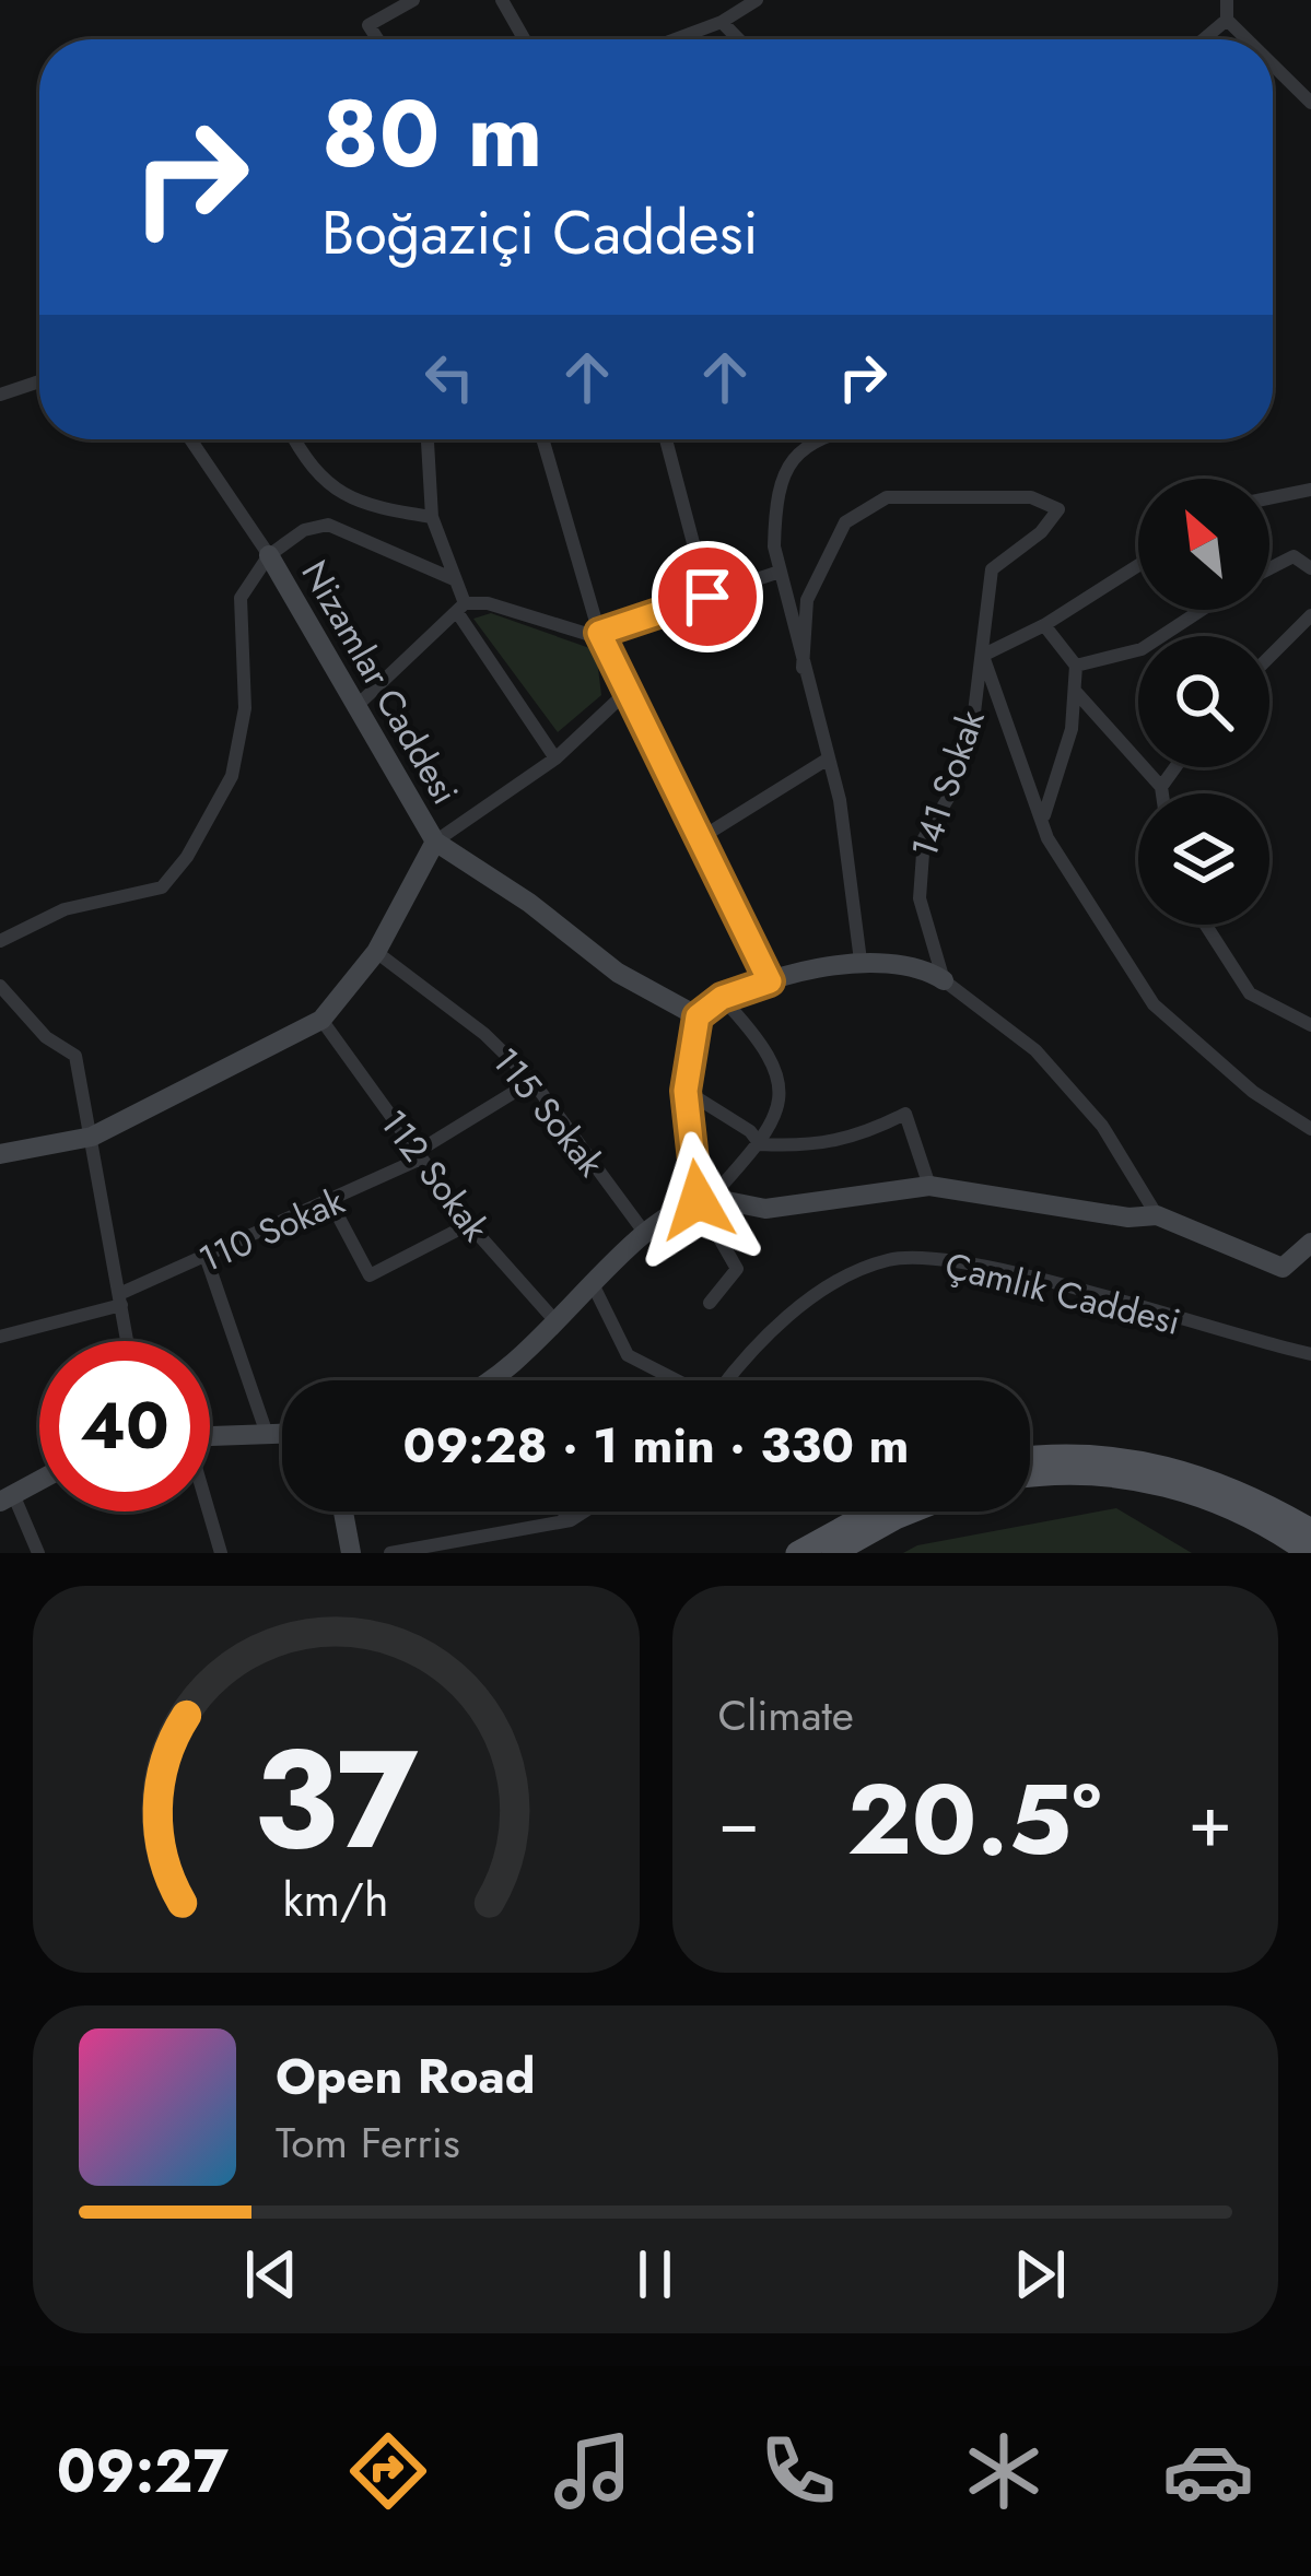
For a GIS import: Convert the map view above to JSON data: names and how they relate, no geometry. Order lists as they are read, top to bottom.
{
  "streets": {
    "street": [
      "Nizamlar Caddesi",
      "141 Sokak",
      "115 Sokak",
      "112 Sokak",
      "110 Sokak",
      "Çamlık Caddesi"
    ]
  },
  "crossings": [
    ["115 Sokak", "110 Sokak"],
    ["112 Sokak", "110 Sokak"]
  ],
  "north": "top left",
  "page": {
    "turn": ["80 m", "Boğaziçi Caddesi"],
    "limit": "40",
    "trip": "09:28 · 1 min · 330 m",
    "tile": "Climate",
    "heat": ["−", "20.5°", "+"],
    "song": ["Open Road", "Tom Ferris"],
    "tabs": "09:27",
    "gauge": ["37", "km/h"]
  }
}
